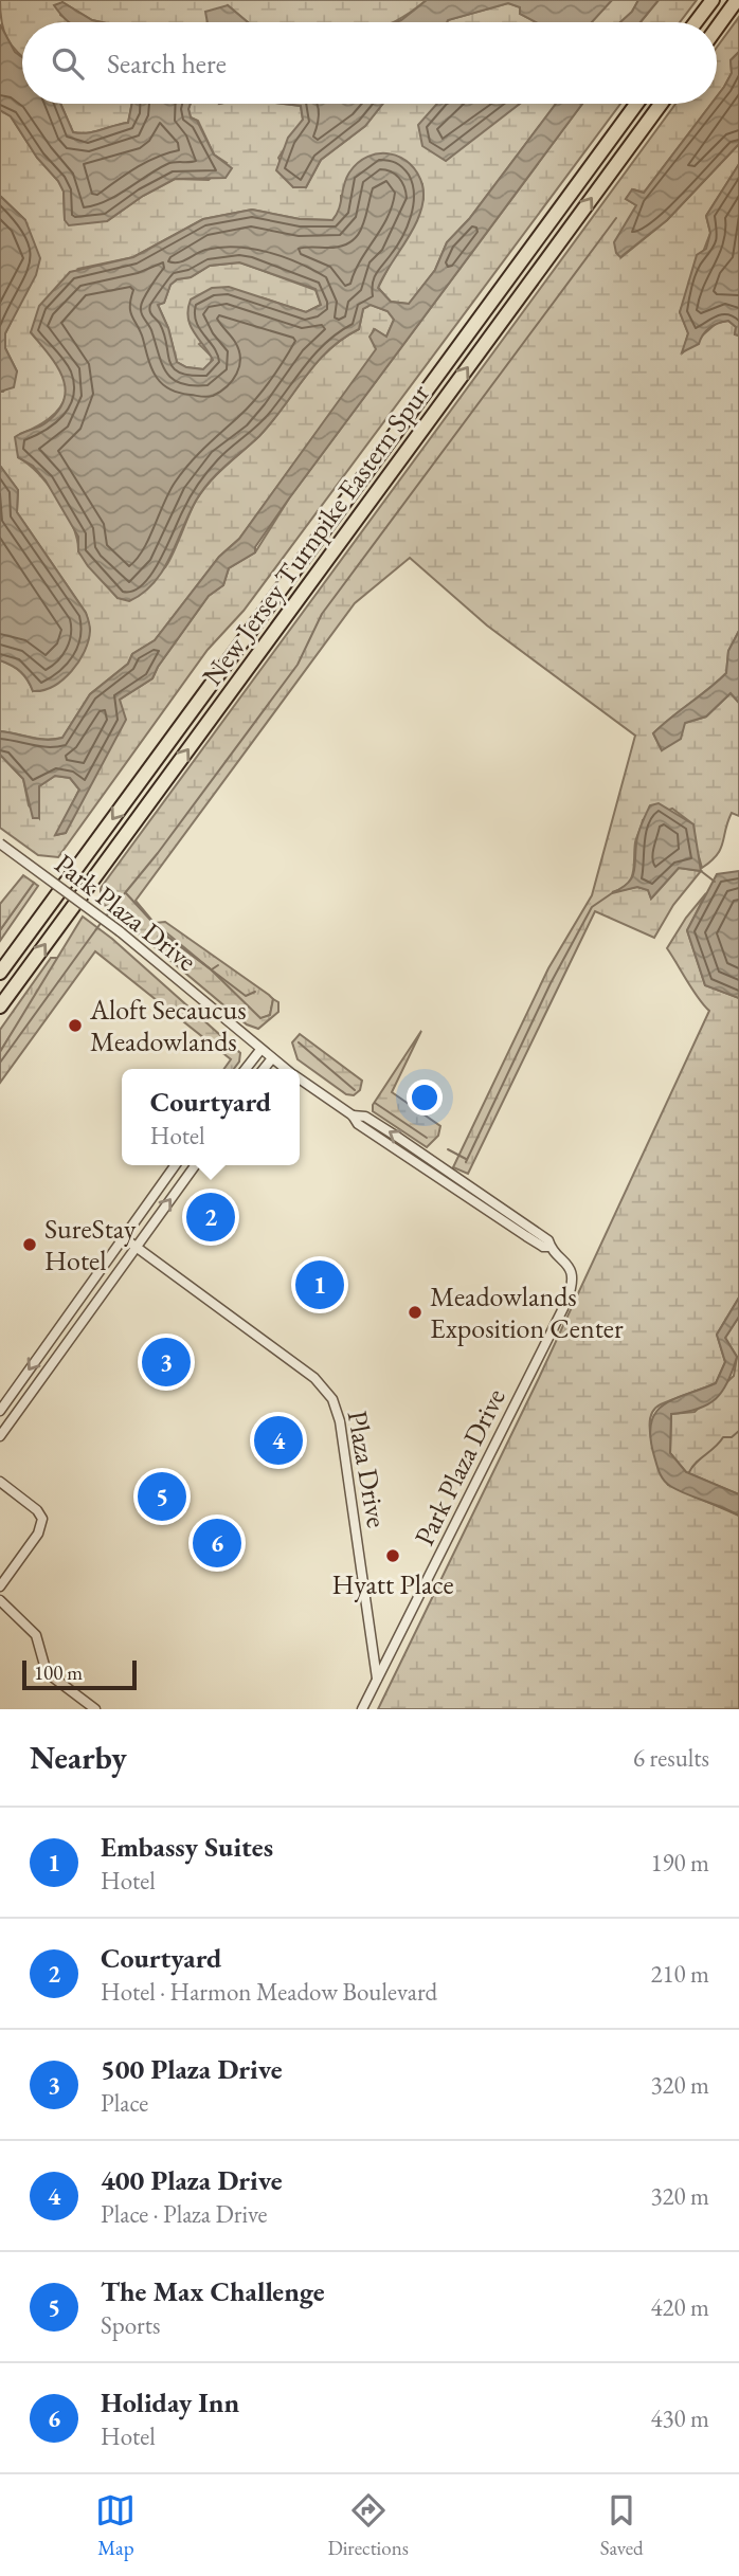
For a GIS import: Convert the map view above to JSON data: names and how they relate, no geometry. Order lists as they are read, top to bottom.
{
  "streets": {
    "highway": ["New Jersey Turnpike Eastern Spur"],
    "street": ["Park Plaza Drive", "Plaza Drive"]
  },
  "crossings": [
    ["Park Plaza Drive", "Plaza Drive"]
  ],
  "places": [
    "Aloft Secaucus Meadowlands",
    "SureStay Hotel",
    "Meadowlands Exposition Center",
    "Hyatt Place"
  ],
  "scale_bar": "100 m",
  "page": {
    "search": "Search here",
    "popup": ["Courtyard", "Hotel"],
    "pins": [
      "2",
      "1",
      "3",
      "4",
      "5",
      "6"
    ],
    "scale": "100 m",
    "heading": ["Nearby", "6 results"],
    "list": [
      {
        "mark": "1",
        "name": "Embassy Suites",
        "note": "Hotel",
        "value": "190 m"
      },
      {
        "mark": "2",
        "name": "Courtyard",
        "note": "Hotel · Harmon Meadow Boulevard",
        "value": "210 m"
      },
      {
        "mark": "3",
        "name": "500 Plaza Drive",
        "note": "Place",
        "value": "320 m"
      },
      {
        "mark": "4",
        "name": "400 Plaza Drive",
        "note": "Place · Plaza Drive",
        "value": "320 m"
      },
      {
        "mark": "5",
        "name": "The Max Challenge",
        "note": "Sports",
        "value": "420 m"
      },
      {
        "mark": "6",
        "name": "Holiday Inn",
        "note": "Hotel",
        "value": "430 m"
      }
    ],
    "nav": ["Map", "Directions", "Saved"]
  }
}
